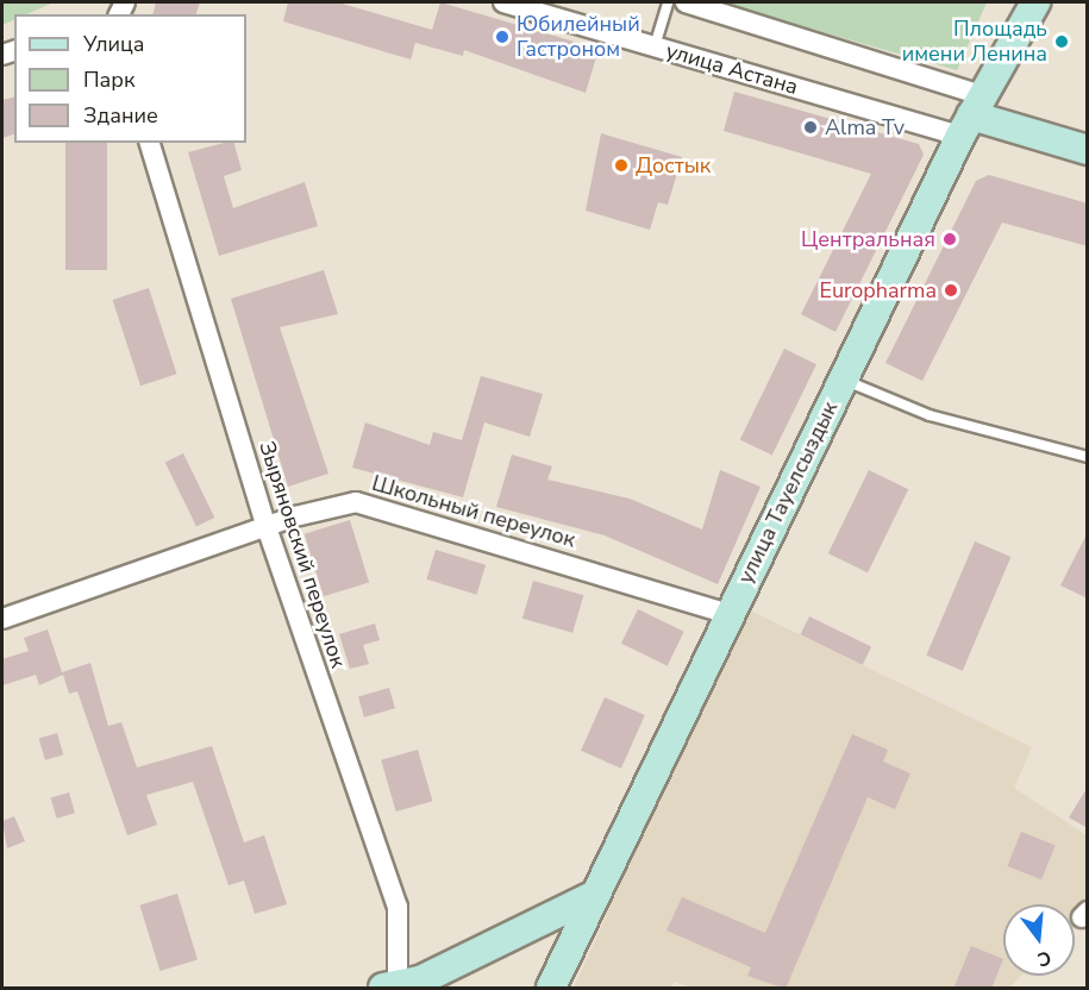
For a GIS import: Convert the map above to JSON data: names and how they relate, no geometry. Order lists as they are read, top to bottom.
{
  "streets": {
    "street": [
      "улица Астана",
      "улица Тауелсыздык",
      "Школьный переулок",
      "Зыряновский переулок"
    ]
  },
  "crossings": [
    ["улица Астана", "улица Тауелсыздык"],
    ["улица Тауелсыздык", "Школьный переулок"],
    ["Школьный переулок", "Зыряновский переулок"]
  ],
  "places": [
    "Юбилейный Гастроном",
    "Площадь имени Ленина",
    "Alma Tv",
    "Достык",
    "Центральная",
    "Europharma"
  ],
  "legend": ["Улица", "Парк", "Здание"],
  "north": "bottom"
}
